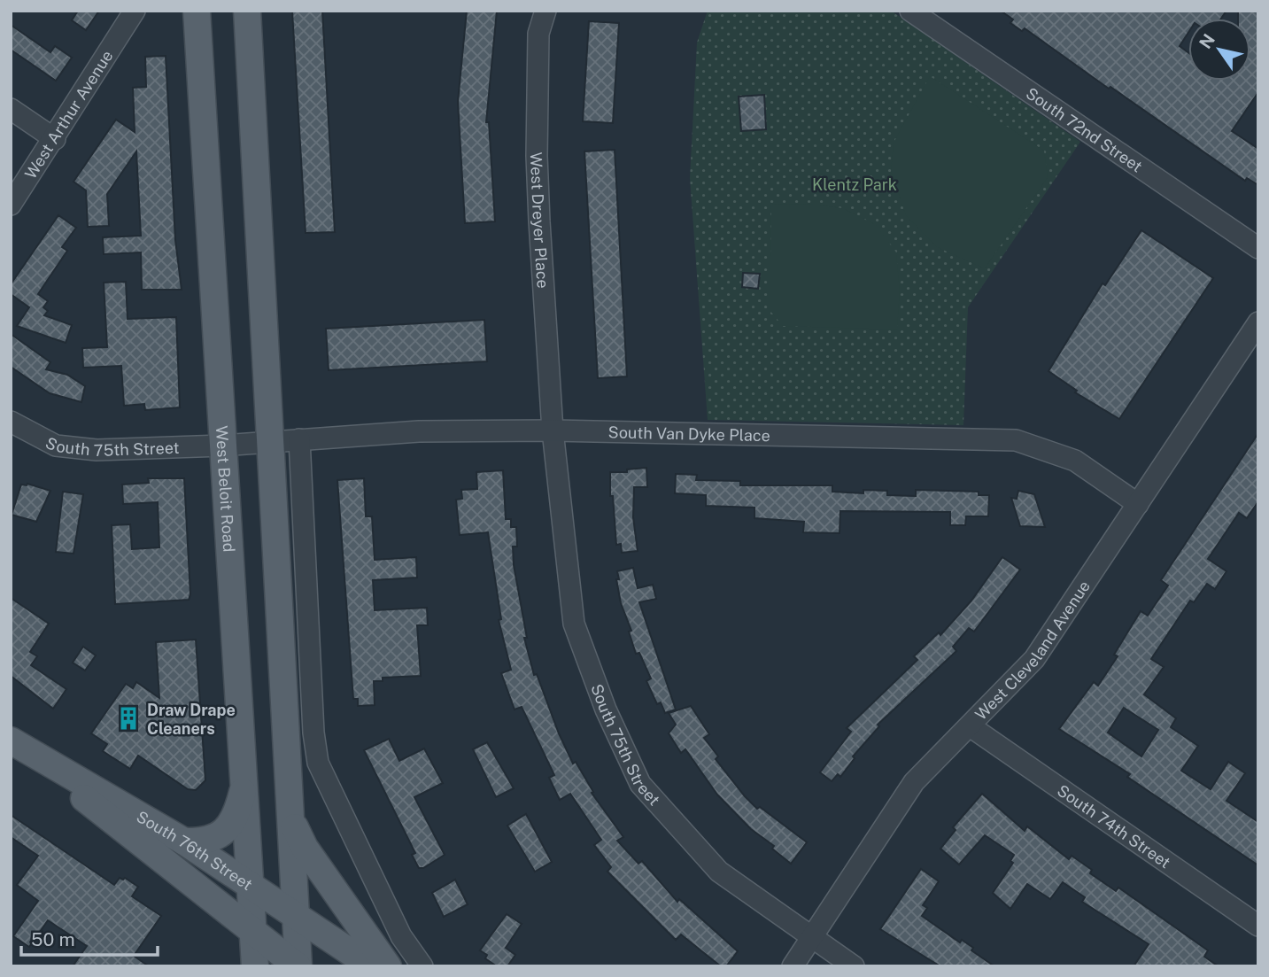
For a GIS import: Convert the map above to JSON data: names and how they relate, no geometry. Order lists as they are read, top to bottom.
{
  "streets": {
    "main road": ["West Beloit Road", "South 76th Street"],
    "street": [
      "West Arthur Avenue",
      "South 72nd Street",
      "West Dreyer Place",
      "South Van Dyke Place",
      "South 75th Street",
      "West Cleveland Avenue",
      "South 74th Street"
    ]
  },
  "crossings": [
    ["West Dreyer Place", "South Van Dyke Place"],
    ["West Dreyer Place", "South 75th Street"],
    ["South Van Dyke Place", "South 75th Street"],
    ["South Van Dyke Place", "West Beloit Road"],
    ["South Van Dyke Place", "West Cleveland Avenue"],
    ["South 75th Street", "West Beloit Road"],
    ["South 75th Street", "West Cleveland Avenue"],
    ["West Beloit Road", "South 76th Street"],
    ["West Cleveland Avenue", "South 74th Street"]
  ],
  "parks": ["Klentz Park"],
  "places": {
    "building": ["Draw Drape Cleaners"]
  },
  "scale_bar": "50 m",
  "north": "top left"
}
